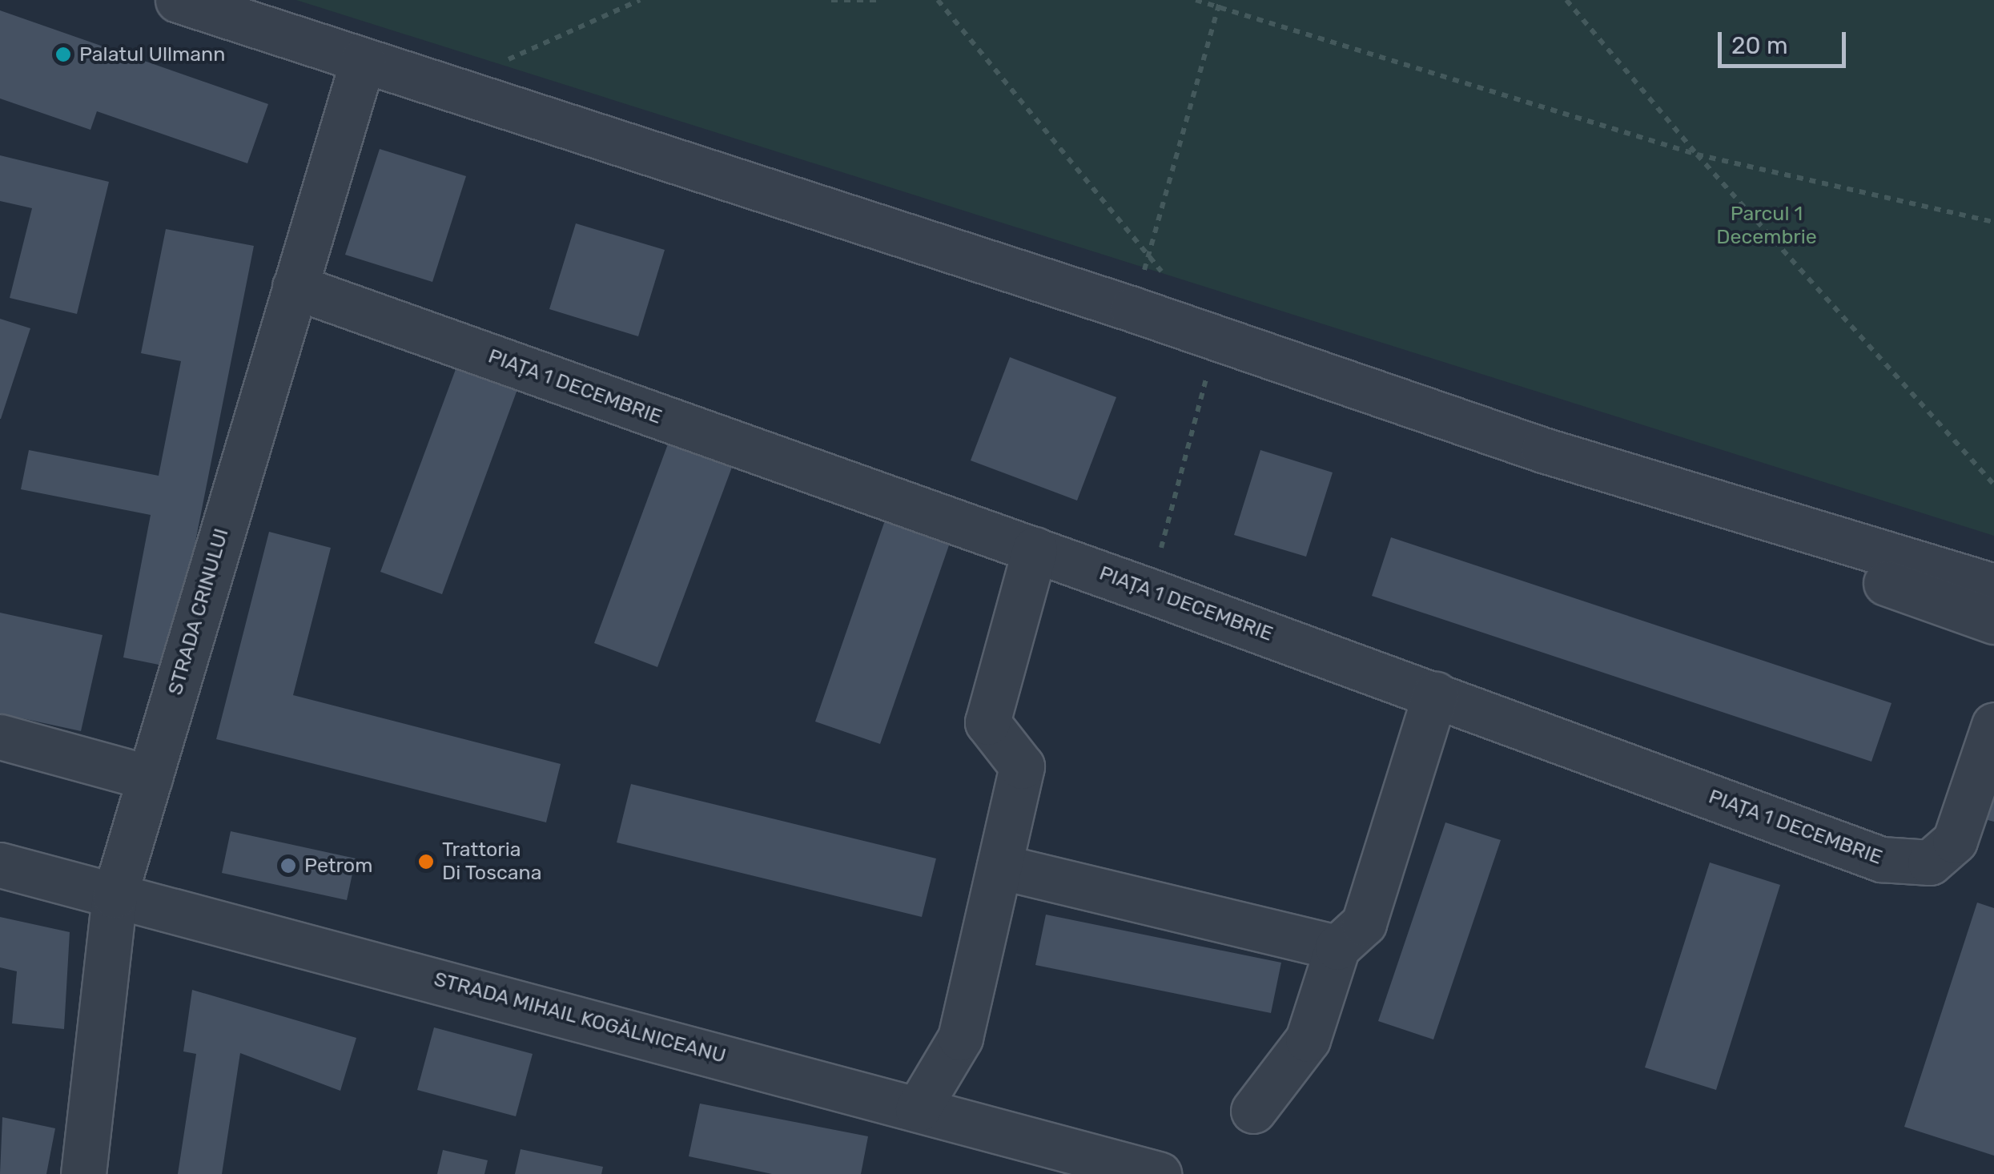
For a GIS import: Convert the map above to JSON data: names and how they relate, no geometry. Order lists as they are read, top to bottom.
{
  "streets": {
    "street": ["PIAȚA 1 DECEMBRIE", "STRADA CRINULUI", "STRADA MIHAIL KOGĂLNICEANU"]
  },
  "crossings": [
    ["PIAȚA 1 DECEMBRIE", "STRADA CRINULUI"],
    ["STRADA CRINULUI", "STRADA MIHAIL KOGĂLNICEANU"]
  ],
  "parks": ["Parcul 1 Decembrie"],
  "places": ["Palatul Ullmann", "Trattoria Di Toscana", "Petrom"],
  "scale_bar": "20 m"
}
